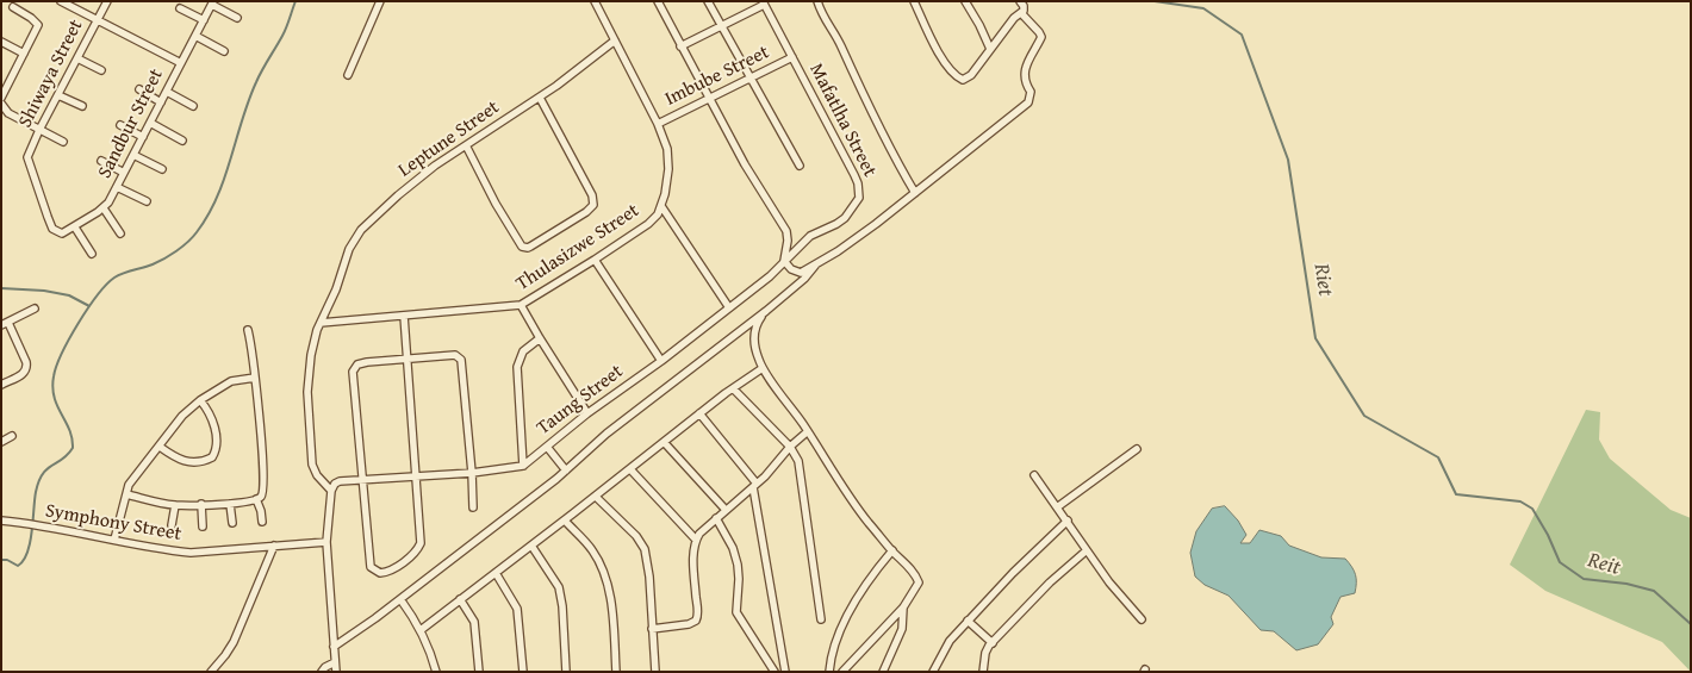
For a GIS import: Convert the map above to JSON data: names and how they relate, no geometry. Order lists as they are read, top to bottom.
{
  "streets": {
    "street": [
      "Shiwaya Street",
      "Imbube Street",
      "Mafatlha Street",
      "Sandbur Street",
      "Leptune Street",
      "Thulasizwe Street",
      "Taung Street",
      "Symphony Street"
    ]
  },
  "crossings": [
    ["Shiwaya Street", "Sandbur Street"],
    ["Imbube Street", "Mafatlha Street"],
    ["Imbube Street", "Thulasizwe Street"],
    ["Mafatlha Street", "Taung Street"],
    ["Leptune Street", "Thulasizwe Street"]
  ],
  "water": ["Riet", "Reit"]
}
